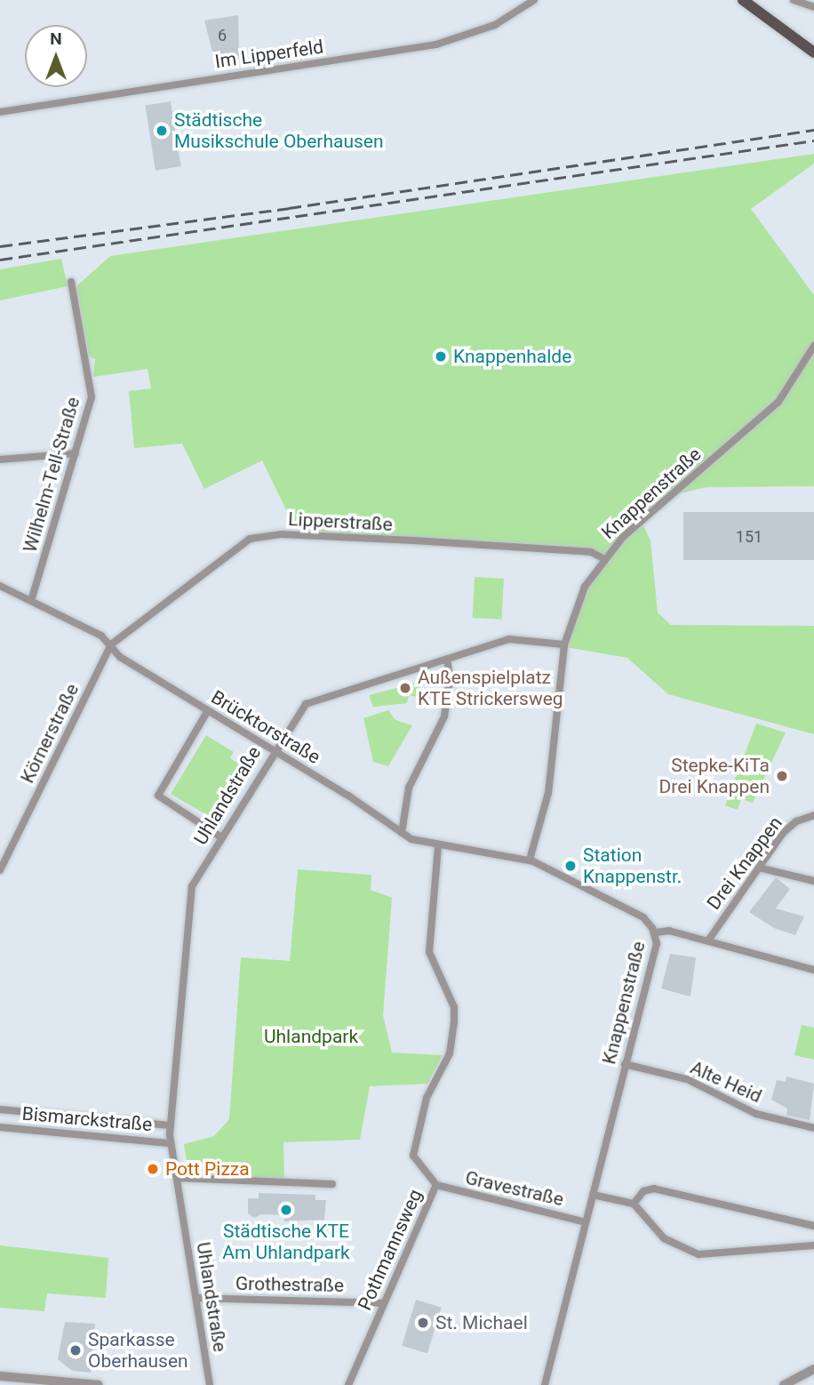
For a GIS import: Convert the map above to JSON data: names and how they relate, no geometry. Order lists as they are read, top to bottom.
{
  "streets": {
    "street": [
      "Im Lipperfeld",
      "Wilhelm-Tell-Straße",
      "Knappenstraße",
      "Lipperstraße",
      "Brücktorstraße",
      "Körnerstraße",
      "Uhlandstraße",
      "Drei Knappen",
      "Alte Heid",
      "Bismarckstraße",
      "Gravestraße",
      "Pothmannsweg",
      "Grothestraße"
    ]
  },
  "crossings": [
    ["Wilhelm-Tell-Straße", "Brücktorstraße"],
    ["Knappenstraße", "Lipperstraße"],
    ["Knappenstraße", "Brücktorstraße"],
    ["Knappenstraße", "Uhlandstraße"],
    ["Knappenstraße", "Alte Heid"],
    ["Knappenstraße", "Gravestraße"],
    ["Lipperstraße", "Brücktorstraße"],
    ["Lipperstraße", "Körnerstraße"],
    ["Brücktorstraße", "Körnerstraße"],
    ["Brücktorstraße", "Uhlandstraße"],
    ["Brücktorstraße", "Pothmannsweg"],
    ["Uhlandstraße", "Bismarckstraße"],
    ["Uhlandstraße", "Grothestraße"],
    ["Gravestraße", "Pothmannsweg"],
    ["Pothmannsweg", "Grothestraße"]
  ],
  "parks": ["Uhlandpark"],
  "places": [
    "Städtische Musikschule Oberhausen",
    "Knappenhalde",
    "Außenspielplatz KTE Strickersweg",
    "Stepke-KiTa Drei Knappen",
    "Station Knappenstr.",
    "Pott Pizza",
    "Städtische KTE Am Uhlandpark",
    "St. Michael",
    "Sparkasse Oberhausen"
  ],
  "house_numbers": ["6", "151"],
  "north": "top"
}
